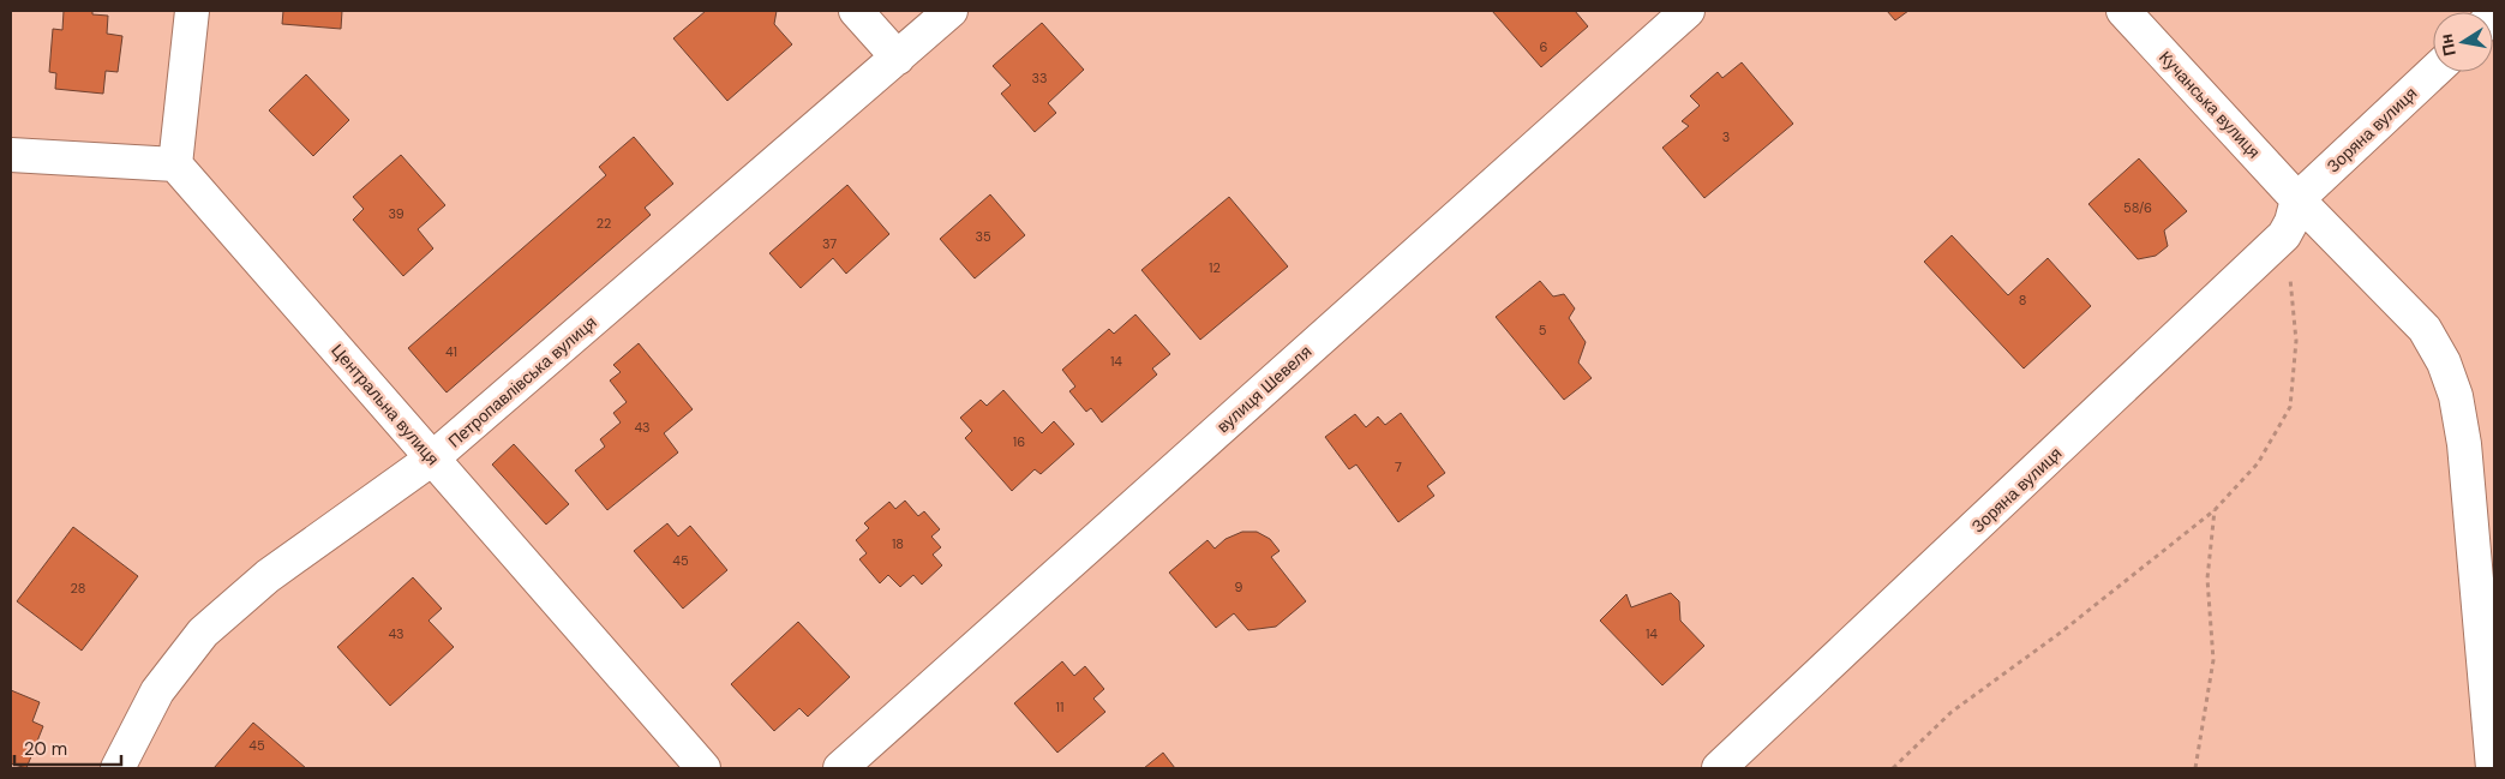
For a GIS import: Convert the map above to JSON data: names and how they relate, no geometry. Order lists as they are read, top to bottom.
{
  "streets": {
    "street": [
      "Кучанська вулиця",
      "Зоряна вулиця",
      "Петропавлівська вулиця",
      "вулиця Шевеля",
      "Центральна вулиця"
    ]
  },
  "crossings": [
    ["Кучанська вулиця", "Зоряна вулиця"],
    ["Петропавлівська вулиця", "Центральна вулиця"]
  ],
  "house_numbers": [
    "6",
    "33",
    "3",
    "58/6",
    "39",
    "22",
    "35",
    "37",
    "12",
    "8",
    "5",
    "41",
    "14",
    "43",
    "16",
    "7",
    "18",
    "45",
    "9",
    "28",
    "43",
    "14",
    "11",
    "45"
  ],
  "scale_bar": "20 m",
  "north": "left"
}
